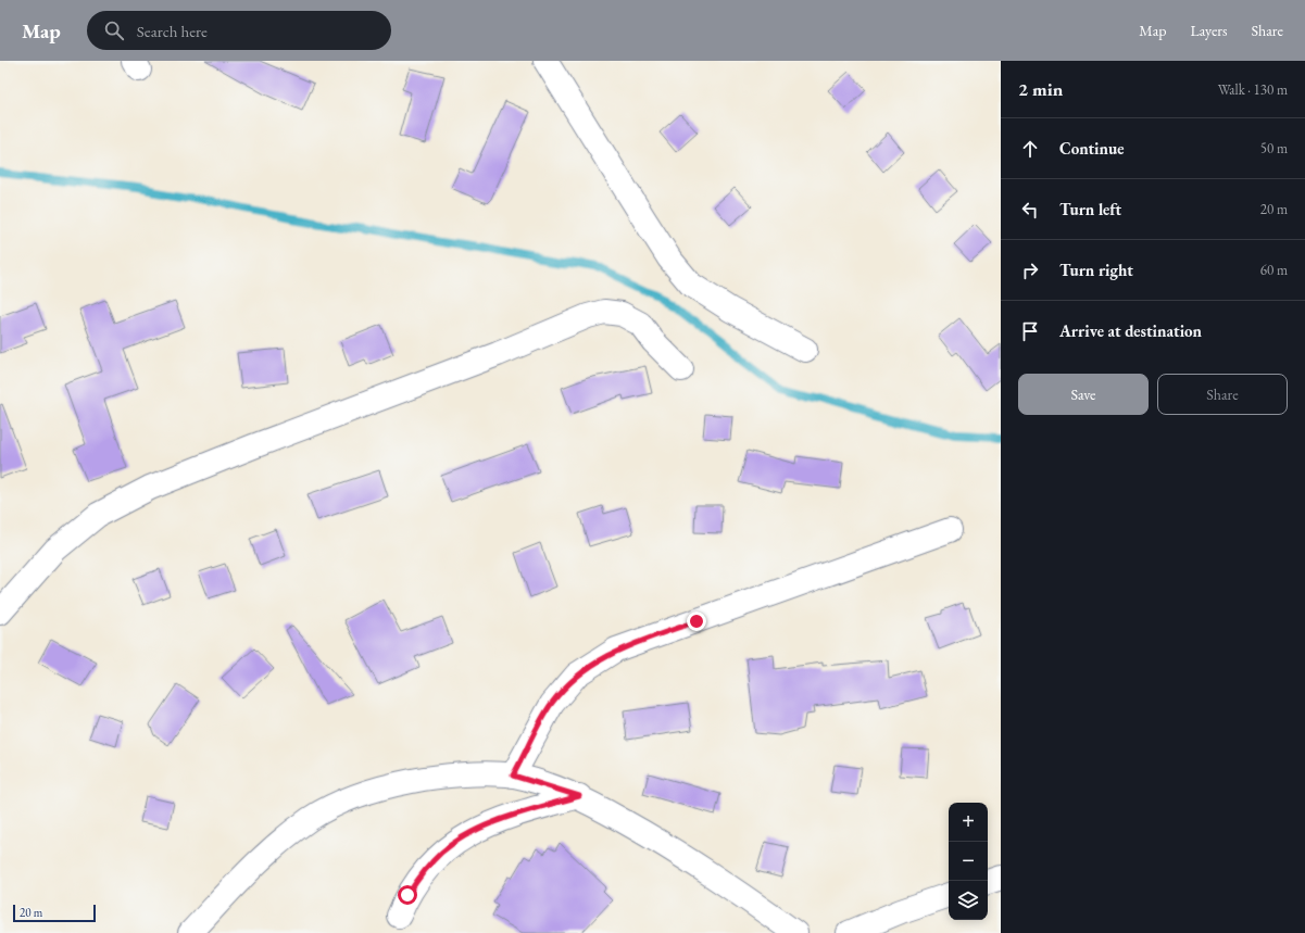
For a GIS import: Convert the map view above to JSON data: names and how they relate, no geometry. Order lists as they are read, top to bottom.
{
  "scale_bar": "20 m",
  "page": {
    "header": "Map",
    "search": "Search here",
    "nav": ["Map", "Layers", "Share"],
    "heading": ["2 min", "Walk · 130 m"],
    "list": [
      ["Continue", "50 m"],
      ["Turn left", "20 m"],
      ["Turn right", "60 m"],
      "Arrive at destination"
    ],
    "buttons": ["Save", "Share"],
    "map_buttons": ["+", "−"],
    "scale": "20 m"
  }
}
